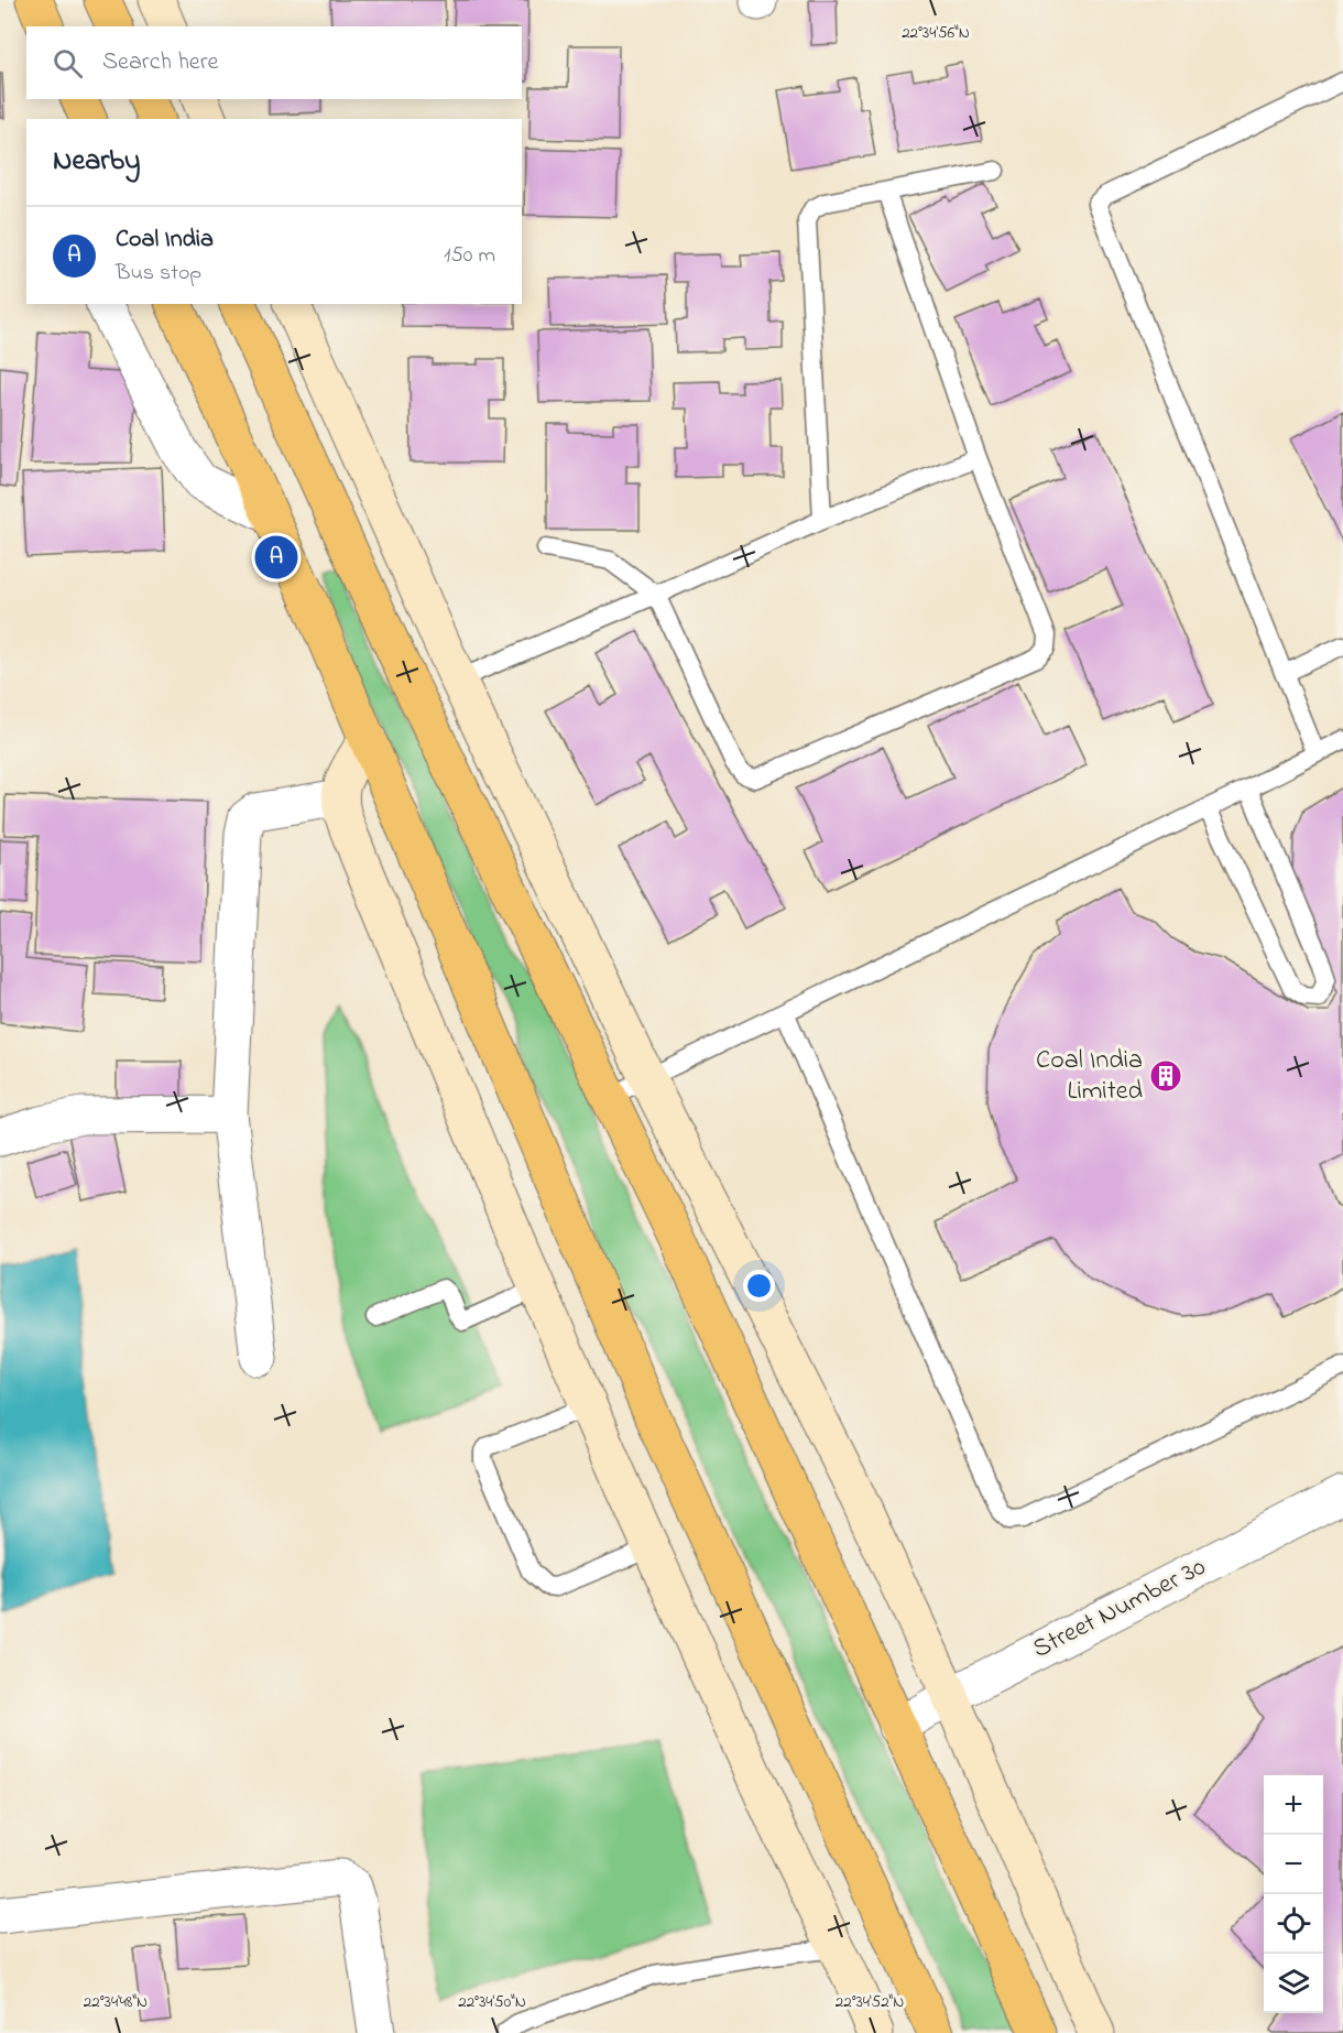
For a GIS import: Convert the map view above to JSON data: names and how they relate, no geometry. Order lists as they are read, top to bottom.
{
  "streets": {
    "street": ["Street Number 30"]
  },
  "places": {
    "building": ["Coal India Limited"]
  },
  "page": {
    "search": "Search here",
    "heading": "Nearby",
    "list": [
      {
        "mark": "A",
        "name": "Coal India",
        "note": "Bus stop",
        "value": "150 m"
      }
    ],
    "pins": "A",
    "map_buttons": ["+", "−"]
  },
  "coordinates": [
    "22°34'56\"N",
    "22°34'48\"N",
    "22°34'50\"N",
    "22°34'52\"N"
  ]
}
